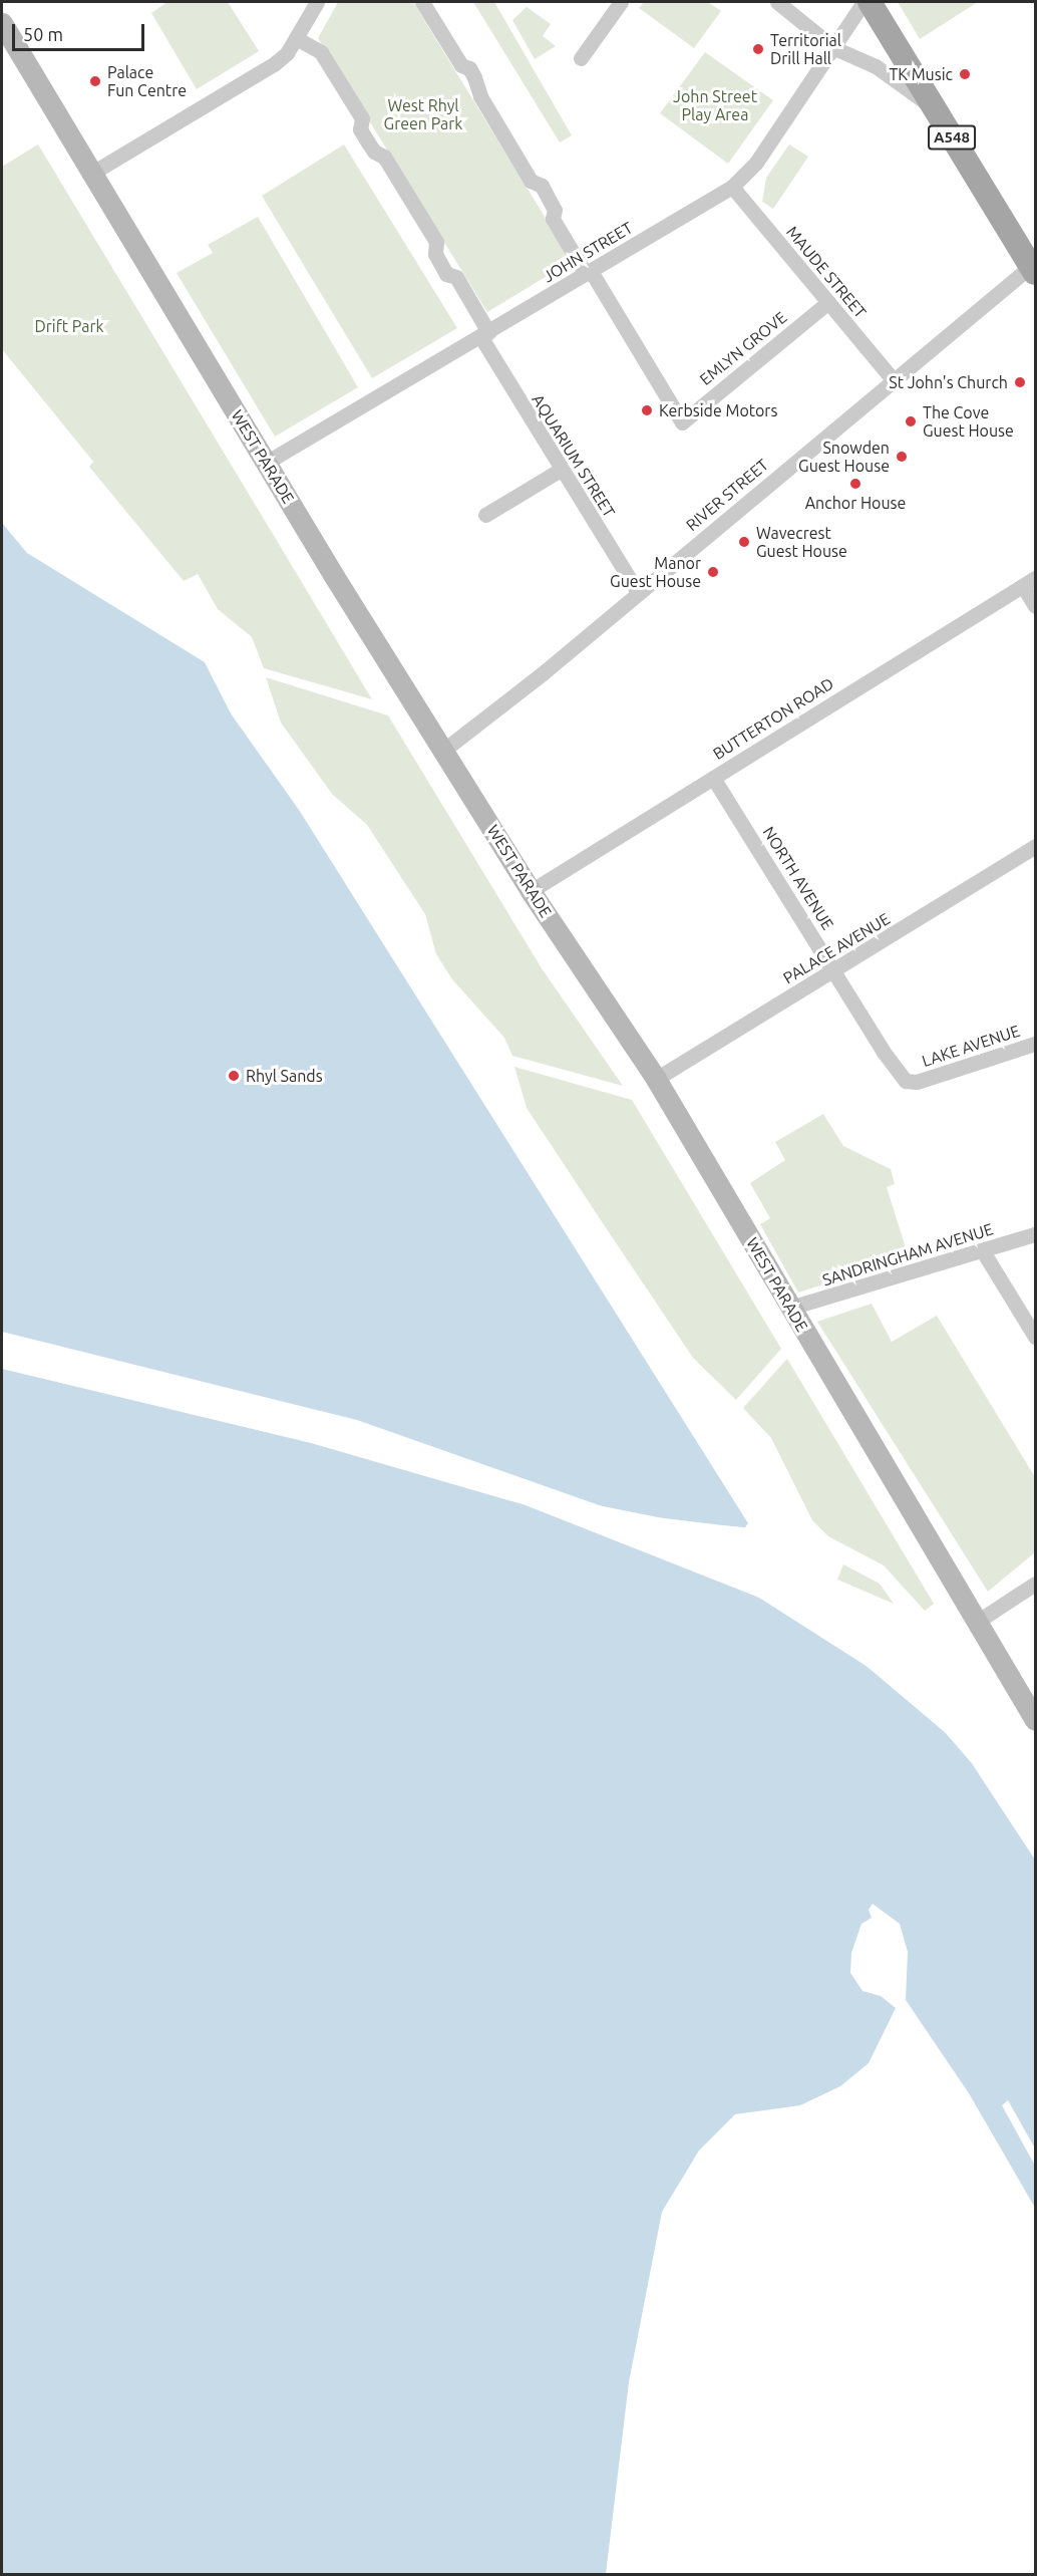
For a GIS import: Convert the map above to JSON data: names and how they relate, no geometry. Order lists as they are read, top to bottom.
{
  "streets": {
    "main road": ["A548", "WEST PARADE"],
    "street": [
      "JOHN STREET",
      "MAUDE STREET",
      "EMLYN GROVE",
      "AQUARIUM STREET",
      "RIVER STREET",
      "BUTTERTON ROAD",
      "NORTH AVENUE",
      "PALACE AVENUE",
      "LAKE AVENUE",
      "SANDRINGHAM AVENUE"
    ]
  },
  "crossings": [
    ["A548", "RIVER STREET"],
    ["JOHN STREET", "MAUDE STREET"],
    ["JOHN STREET", "EMLYN GROVE"],
    ["JOHN STREET", "AQUARIUM STREET"],
    ["JOHN STREET", "WEST PARADE"],
    ["MAUDE STREET", "EMLYN GROVE"],
    ["MAUDE STREET", "RIVER STREET"],
    ["AQUARIUM STREET", "RIVER STREET"],
    ["WEST PARADE", "RIVER STREET"],
    ["WEST PARADE", "BUTTERTON ROAD"],
    ["WEST PARADE", "PALACE AVENUE"],
    ["WEST PARADE", "SANDRINGHAM AVENUE"],
    ["BUTTERTON ROAD", "NORTH AVENUE"],
    ["NORTH AVENUE", "PALACE AVENUE"],
    ["NORTH AVENUE", "LAKE AVENUE"]
  ],
  "parks": ["John Street Play Area", "West Rhyl Green Park", "Drift Park"],
  "places": [
    "Territorial Drill Hall",
    "TK Music",
    "Palace Fun Centre",
    "St John's Church",
    "Kerbside Motors",
    "The Cove Guest House",
    "Snowden Guest House",
    "Anchor House",
    "Wavecrest Guest House",
    "Manor Guest House",
    "Rhyl Sands"
  ],
  "scale_bar": "50 m"
}
